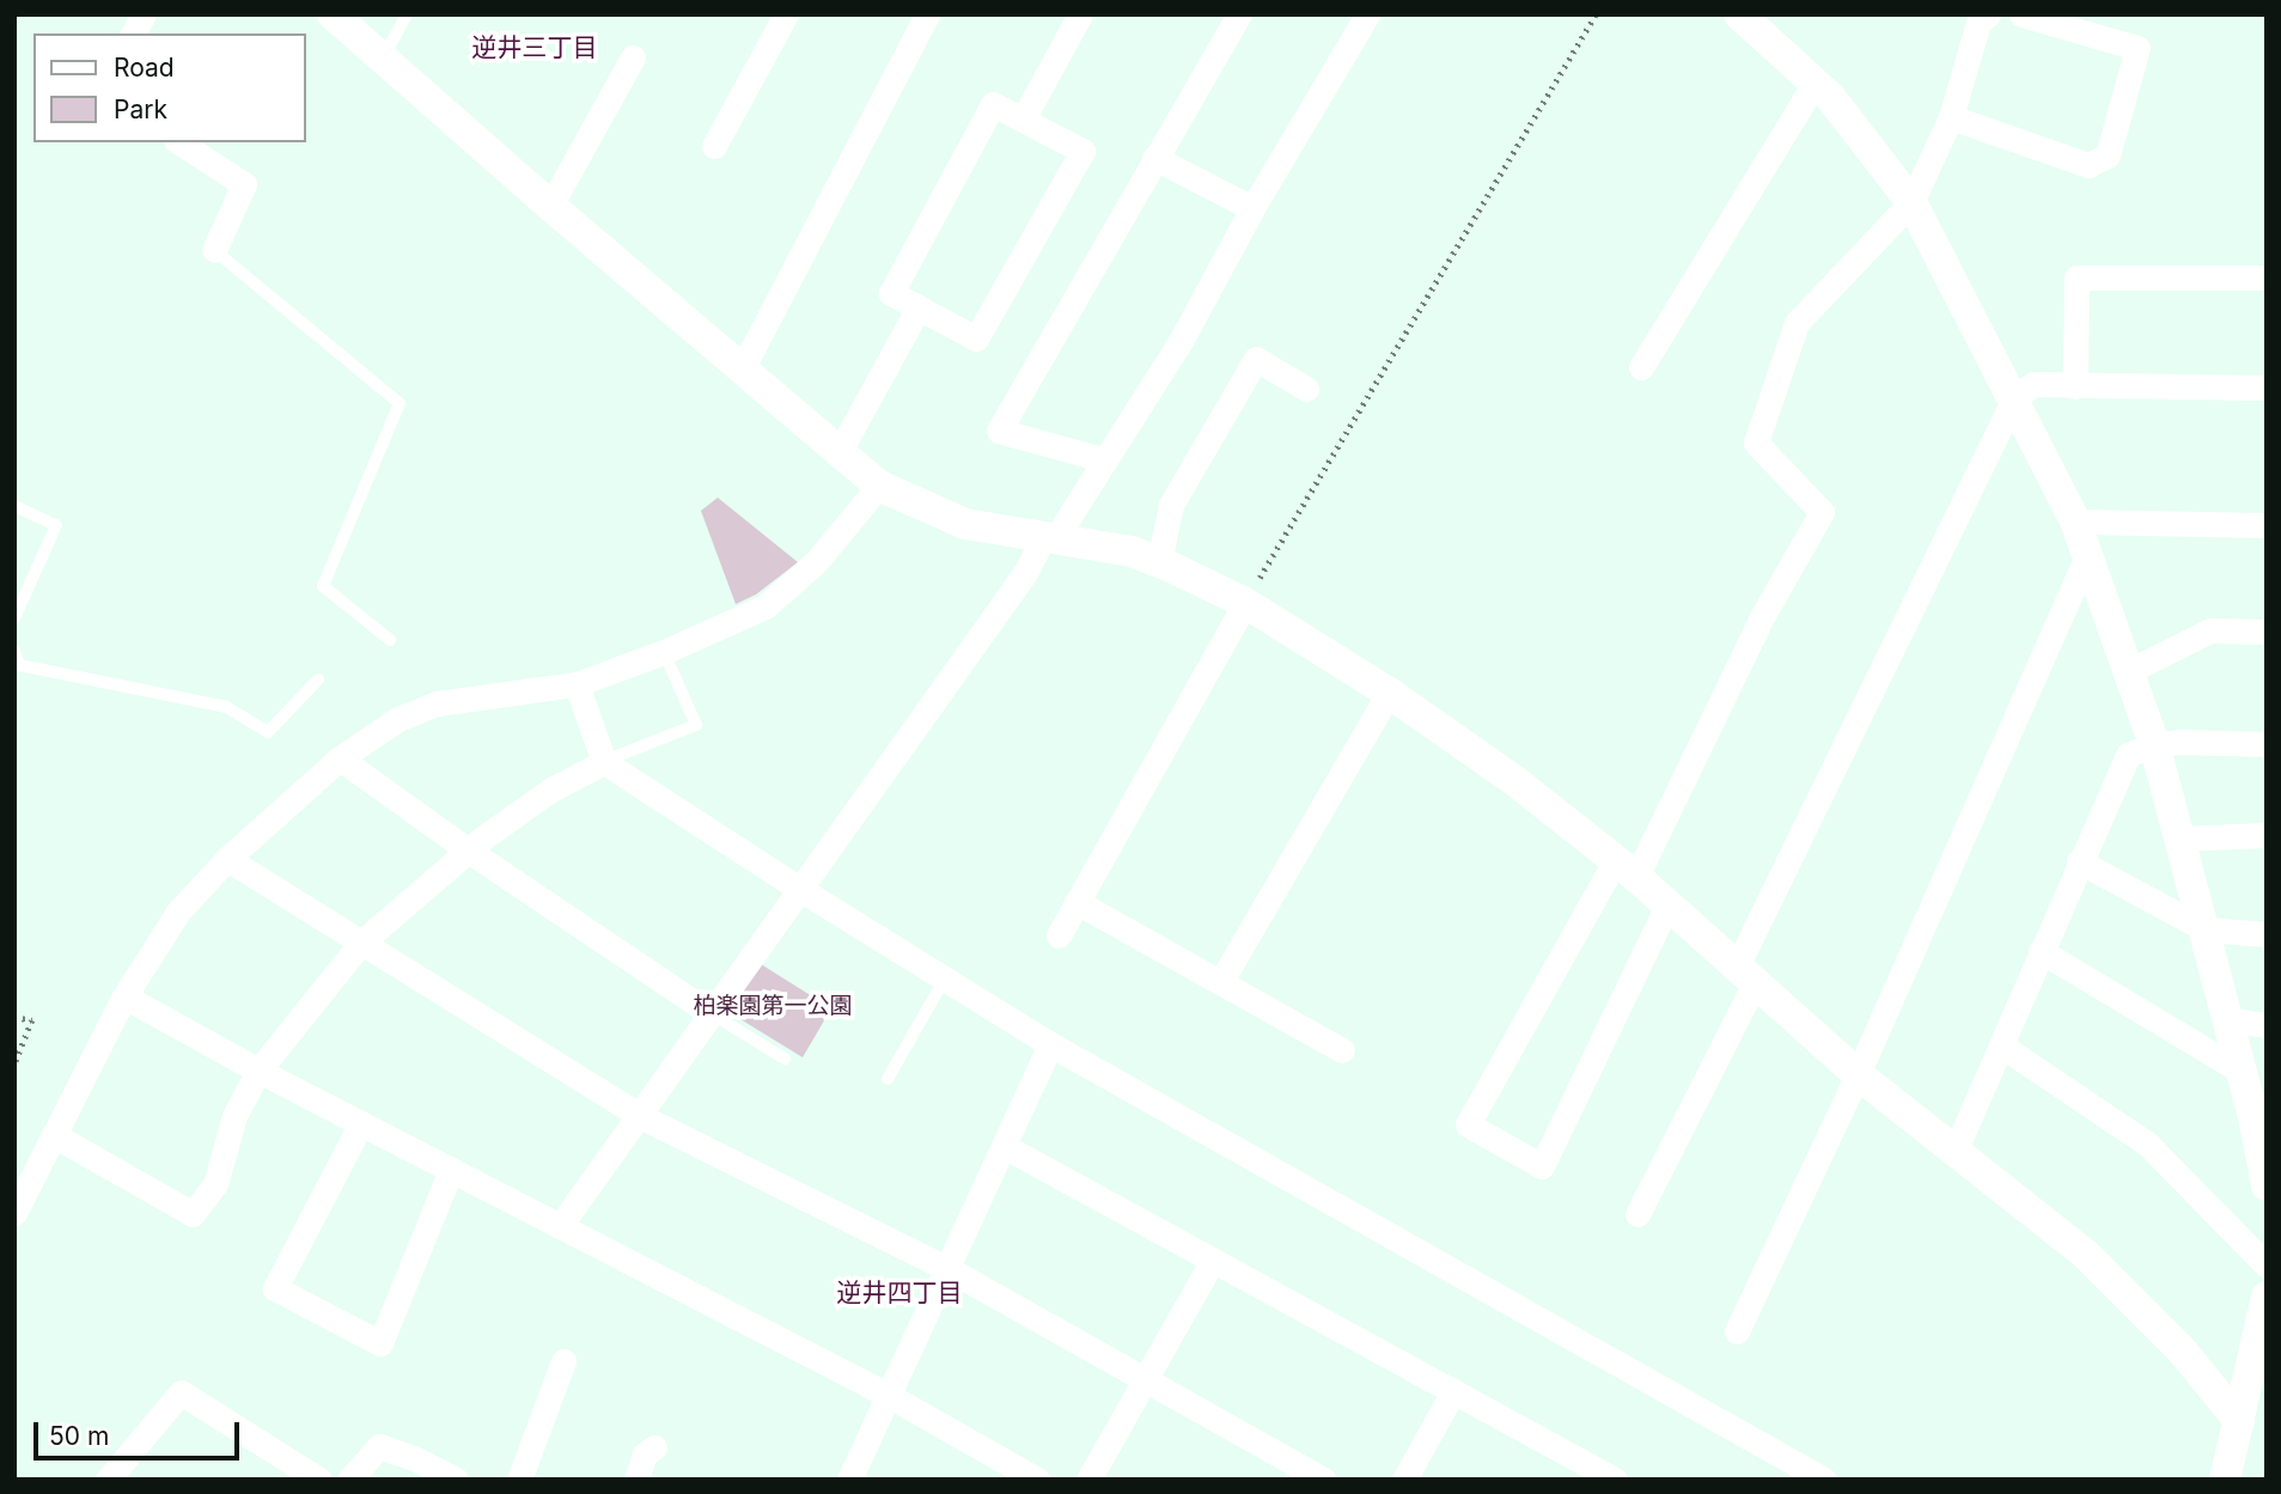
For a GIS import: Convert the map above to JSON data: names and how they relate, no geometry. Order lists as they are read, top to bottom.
{
  "districts": ["逆井三丁目", "逆井四丁目"],
  "parks": ["柏楽園第一公園"],
  "legend": ["Road", "Park"],
  "scale_bar": "50 m"
}
